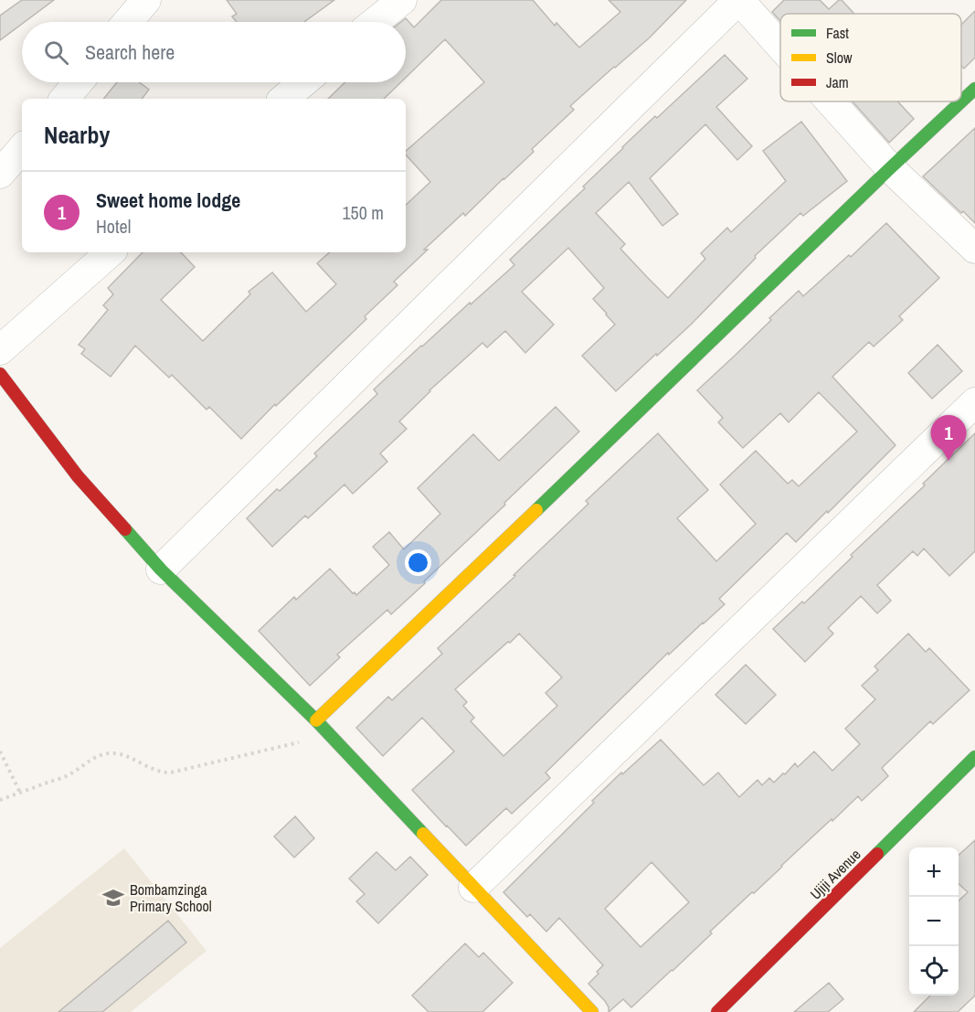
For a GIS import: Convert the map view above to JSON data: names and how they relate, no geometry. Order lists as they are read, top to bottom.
{
  "streets": {
    "main road": ["Ujiji Avenue"]
  },
  "places": {
    "school or university": ["Bombamzinga Primary School"]
  },
  "legend": ["Fast", "Slow", "Jam"],
  "page": {
    "search": "Search here",
    "heading": "Nearby",
    "list": [
      {
        "mark": "1",
        "name": "Sweet home lodge",
        "note": "Hotel",
        "value": "150 m"
      }
    ],
    "pins": "1",
    "map_buttons": ["+", "−"]
  }
}
